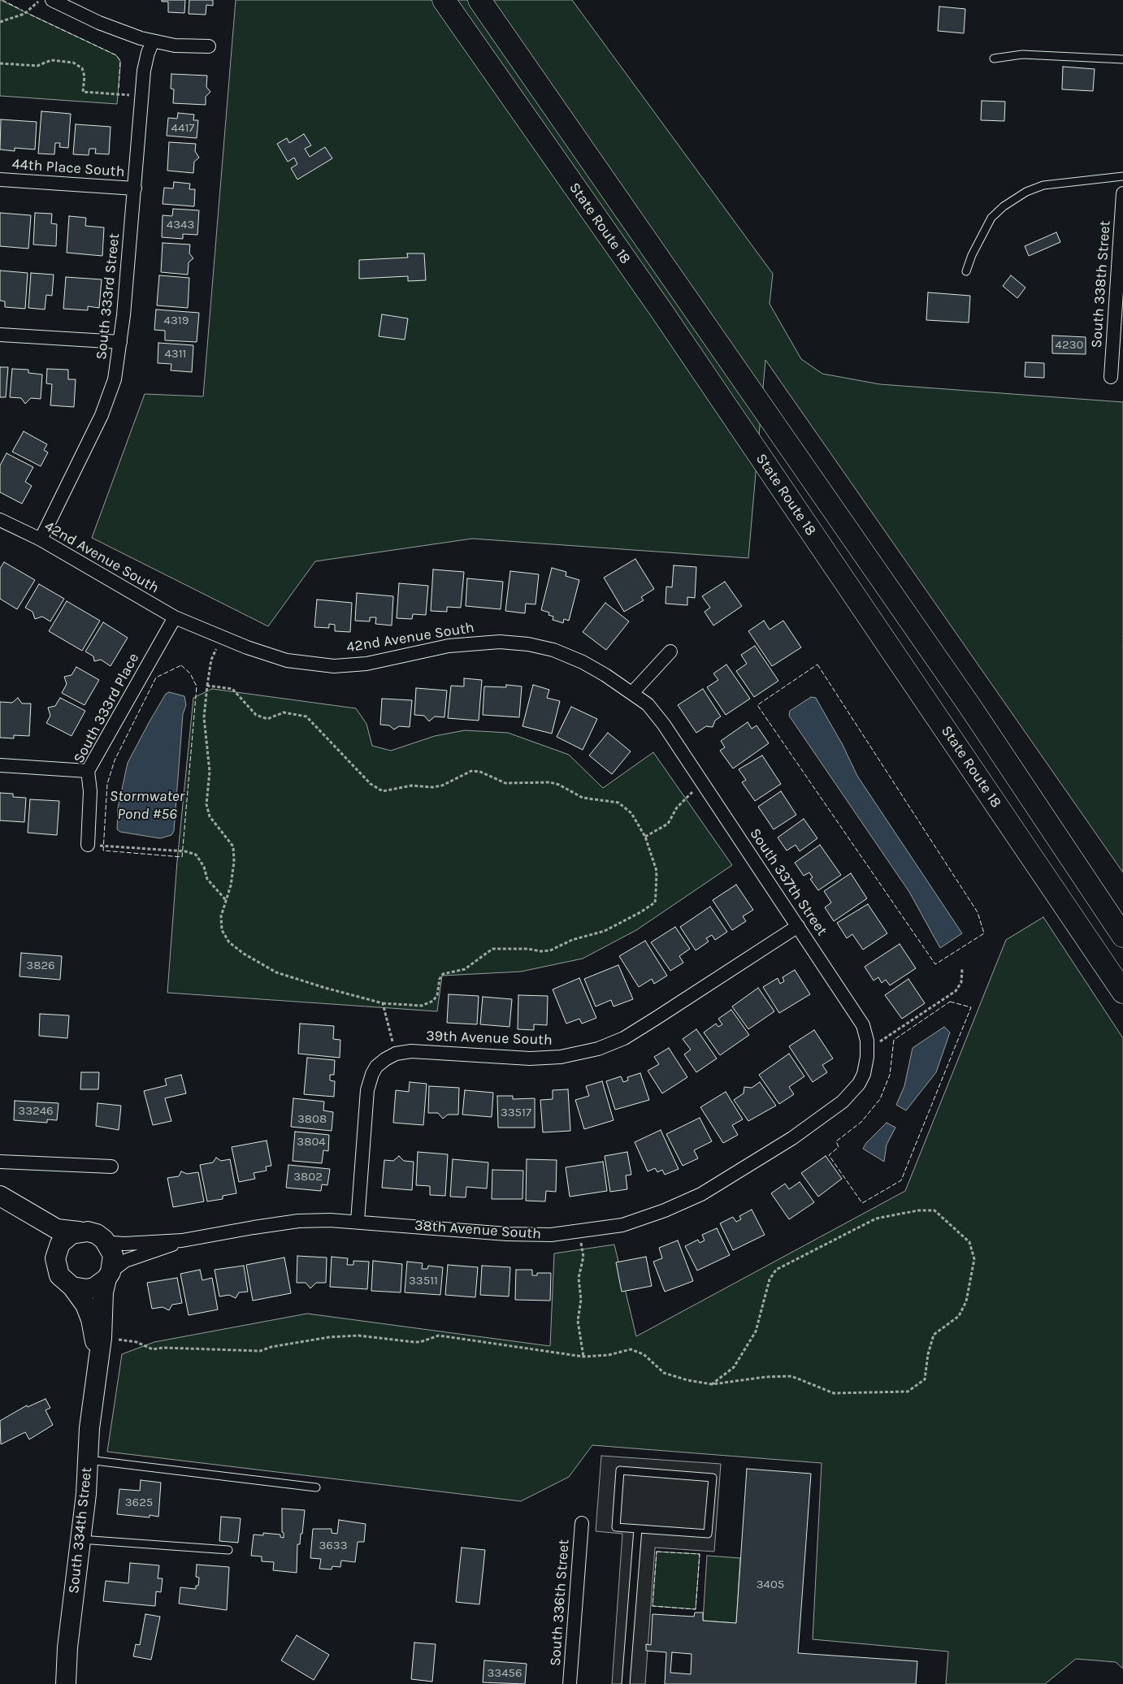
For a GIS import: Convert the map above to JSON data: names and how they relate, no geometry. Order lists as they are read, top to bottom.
{
  "streets": {
    "highway": ["State Route 18"],
    "street": [
      "44th Place South",
      "South 338th Street",
      "South 333rd Street",
      "42nd Avenue South",
      "South 333rd Place",
      "South 337th Street",
      "39th Avenue South",
      "38th Avenue South",
      "South 334th Street",
      "South 336th Street"
    ]
  },
  "crossings": [
    ["44th Place South", "South 333rd Street"],
    ["South 333rd Street", "42nd Avenue South"],
    ["42nd Avenue South", "South 333rd Place"],
    ["42nd Avenue South", "South 337th Street"],
    ["South 337th Street", "39th Avenue South"],
    ["South 337th Street", "38th Avenue South"],
    ["39th Avenue South", "38th Avenue South"],
    ["38th Avenue South", "South 334th Street"]
  ],
  "water": ["Stormwater Pond #56"],
  "house_numbers": [
    "4417",
    "4343",
    "4319",
    "4230",
    "4311",
    "3826",
    "33246",
    "33517",
    "3808",
    "3804",
    "3802",
    "33511",
    "3625",
    "3633",
    "3405",
    "33456"
  ]
}
